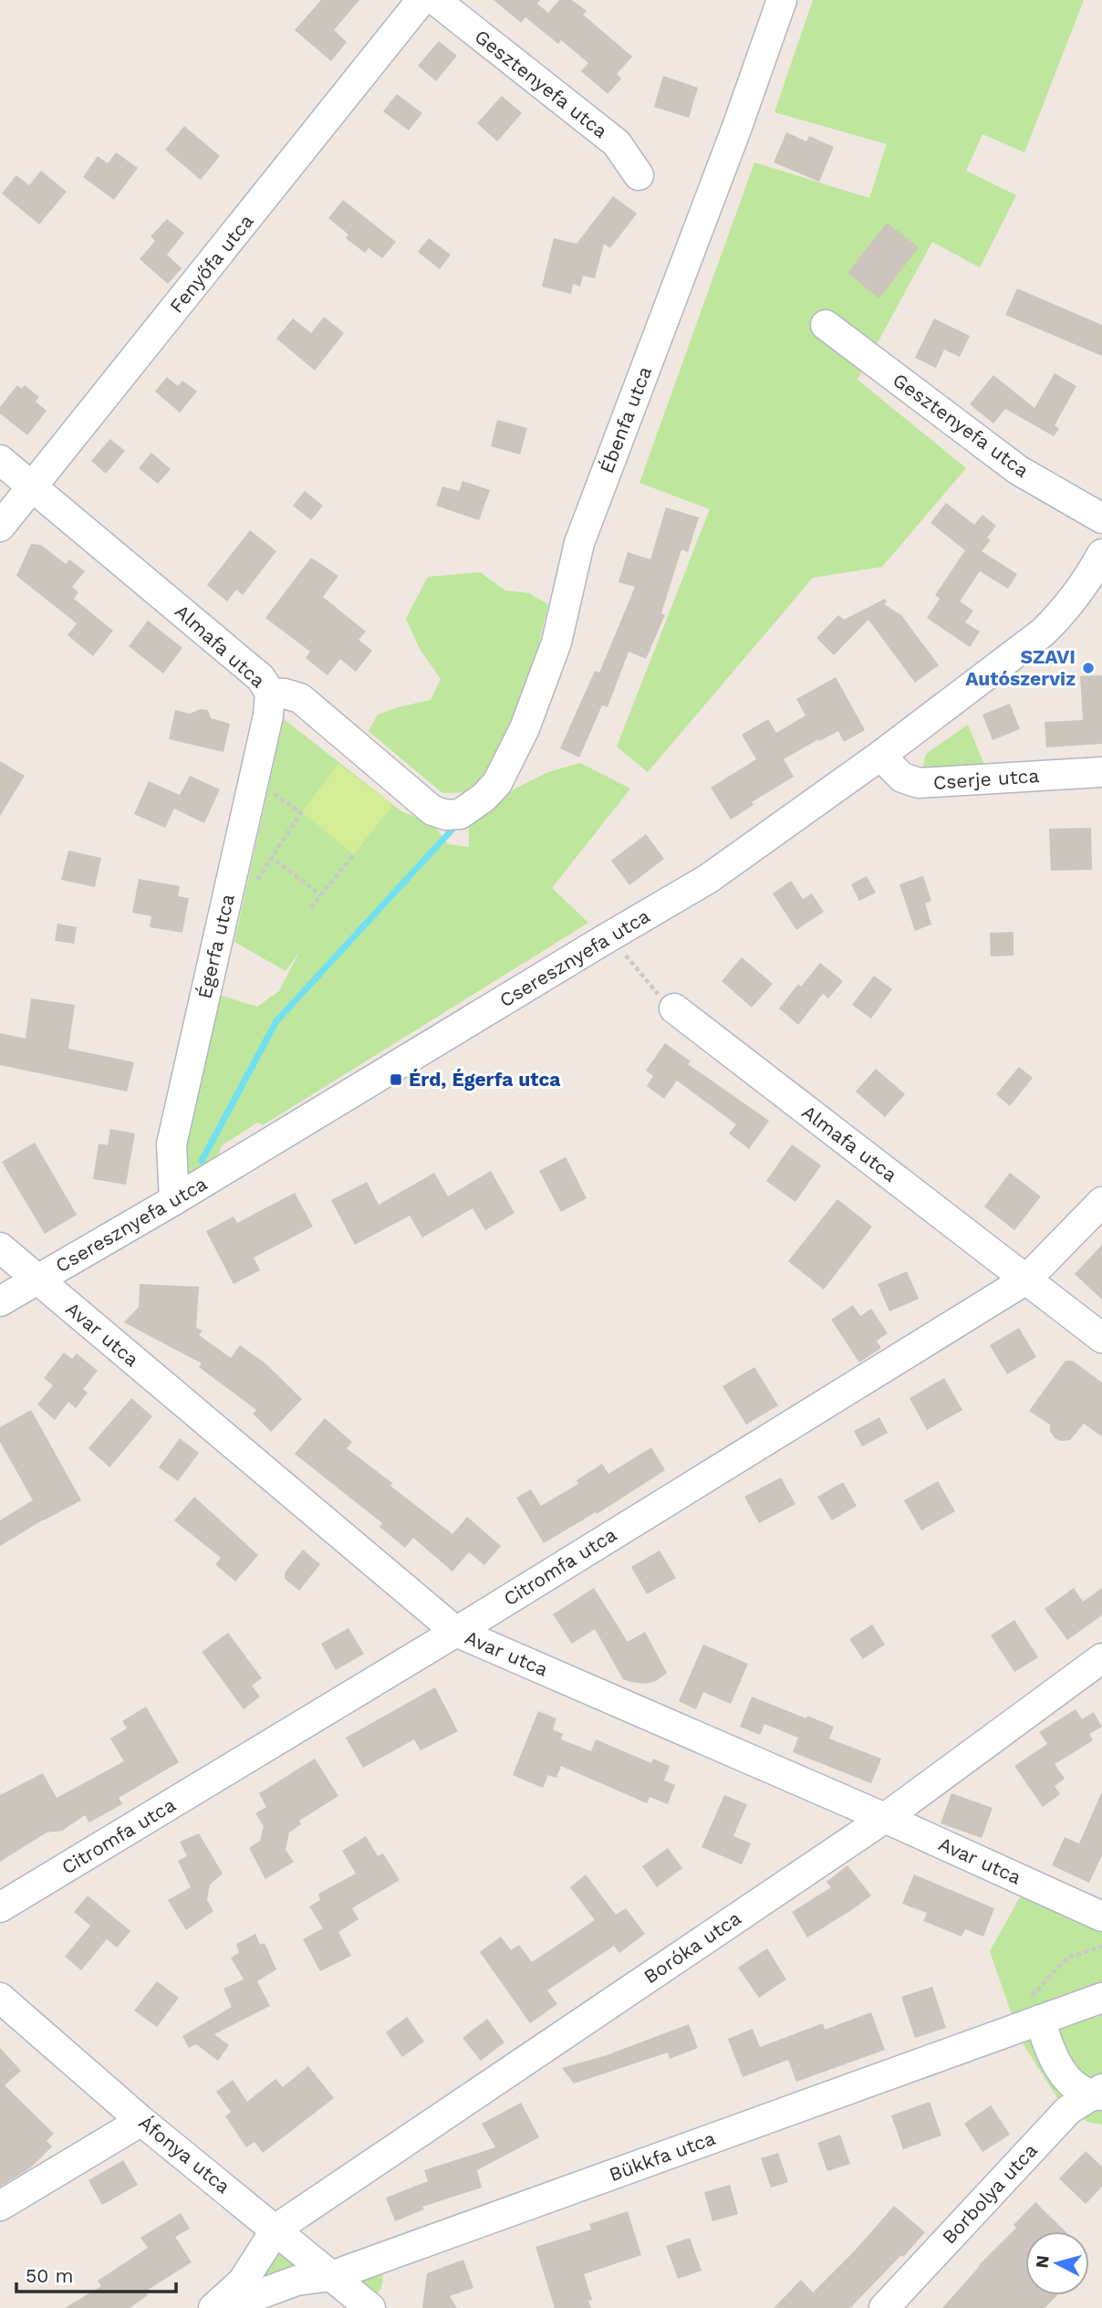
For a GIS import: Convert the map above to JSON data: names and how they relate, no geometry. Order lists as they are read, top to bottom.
{
  "streets": {
    "street": [
      "Gesztenyefa utca",
      "Fenyőfa utca",
      "Ébenfa utca",
      "Almafa utca",
      "Cserje utca",
      "Égerfa utca",
      "Cseresznyefa utca",
      "Avar utca",
      "Citromfa utca",
      "Boróka utca",
      "Áfonya utca",
      "Bükkfa utca",
      "Borbolya utca"
    ]
  },
  "crossings": [
    ["Fenyőfa utca", "Almafa utca"],
    ["Ébenfa utca", "Almafa utca"],
    ["Almafa utca", "Égerfa utca"],
    ["Almafa utca", "Citromfa utca"],
    ["Cserje utca", "Cseresznyefa utca"],
    ["Égerfa utca", "Cseresznyefa utca"],
    ["Cseresznyefa utca", "Avar utca"],
    ["Avar utca", "Citromfa utca"],
    ["Avar utca", "Boróka utca"],
    ["Boróka utca", "Áfonya utca"],
    ["Áfonya utca", "Bükkfa utca"]
  ],
  "places": {
    "other": ["SZAVI Autószerviz"],
    "transit": ["Érd, Égerfa utca"]
  },
  "scale_bar": "50 m",
  "north": "left"
}
